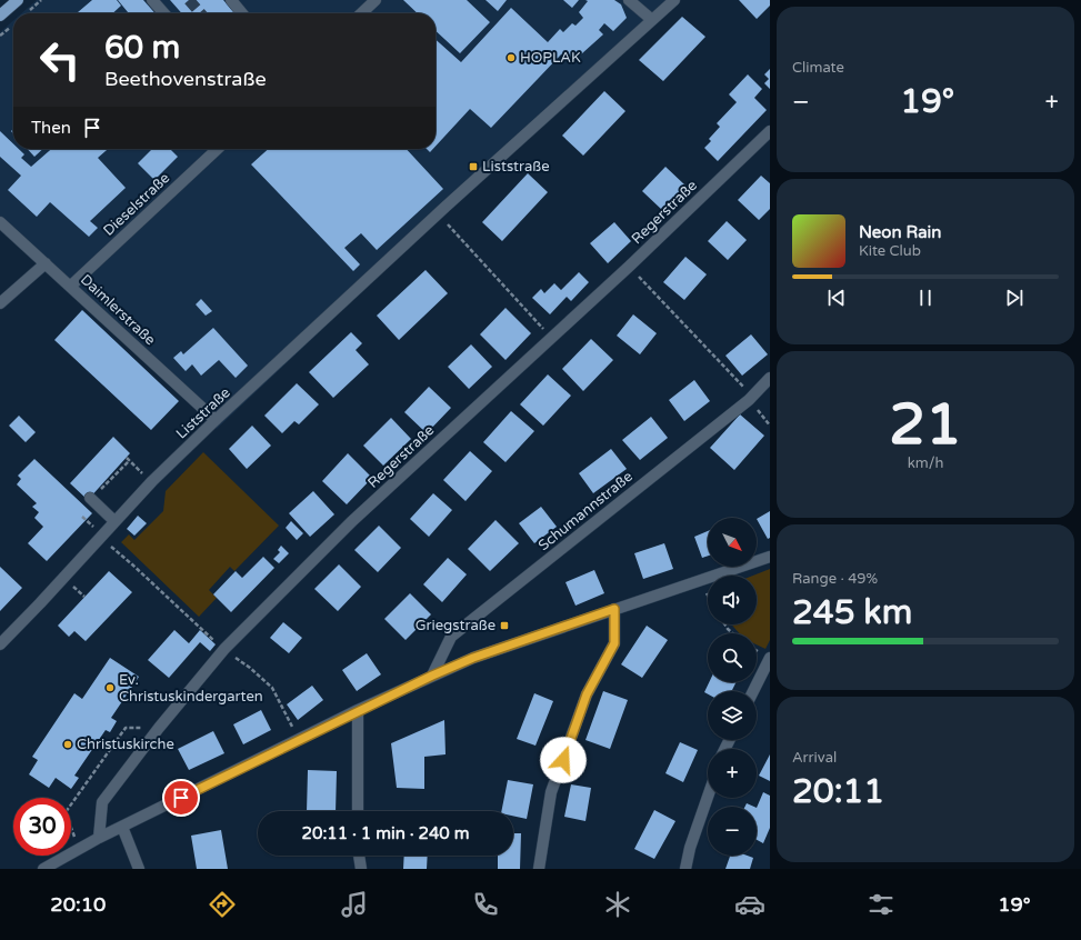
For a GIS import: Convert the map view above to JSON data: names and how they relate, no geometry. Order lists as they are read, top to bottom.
{
  "streets": {
    "street": [
      "Dieselstraße",
      "Regerstraße",
      "Daimlerstraße",
      "Liststraße",
      "Schumannstraße"
    ]
  },
  "crossings": [
    ["Dieselstraße", "Daimlerstraße"],
    ["Daimlerstraße", "Liststraße"]
  ],
  "places": {
    "other": ["HOPLAK", "Ev. Christuskindergarten", "Christuskirche"],
    "transit": ["Liststraße", "Griegstraße"]
  },
  "north": "bottom right",
  "page": {
    "tile": [
      "Climate",
      ["21", "km/h"],
      ["Range · 49%", "245 km"],
      ["Arrival", "20:11"]
    ],
    "turn": ["60 m", "Beethovenstraße"],
    "heat": ["−", "19°", "+"],
    "then": "Then",
    "song": ["Neon Rain", "Kite Club"],
    "map_buttons": ["+", "−"],
    "limit": "30",
    "trip": "20:11 · 1 min · 240 m",
    "tabs": ["20:10", "19°"]
  }
}
